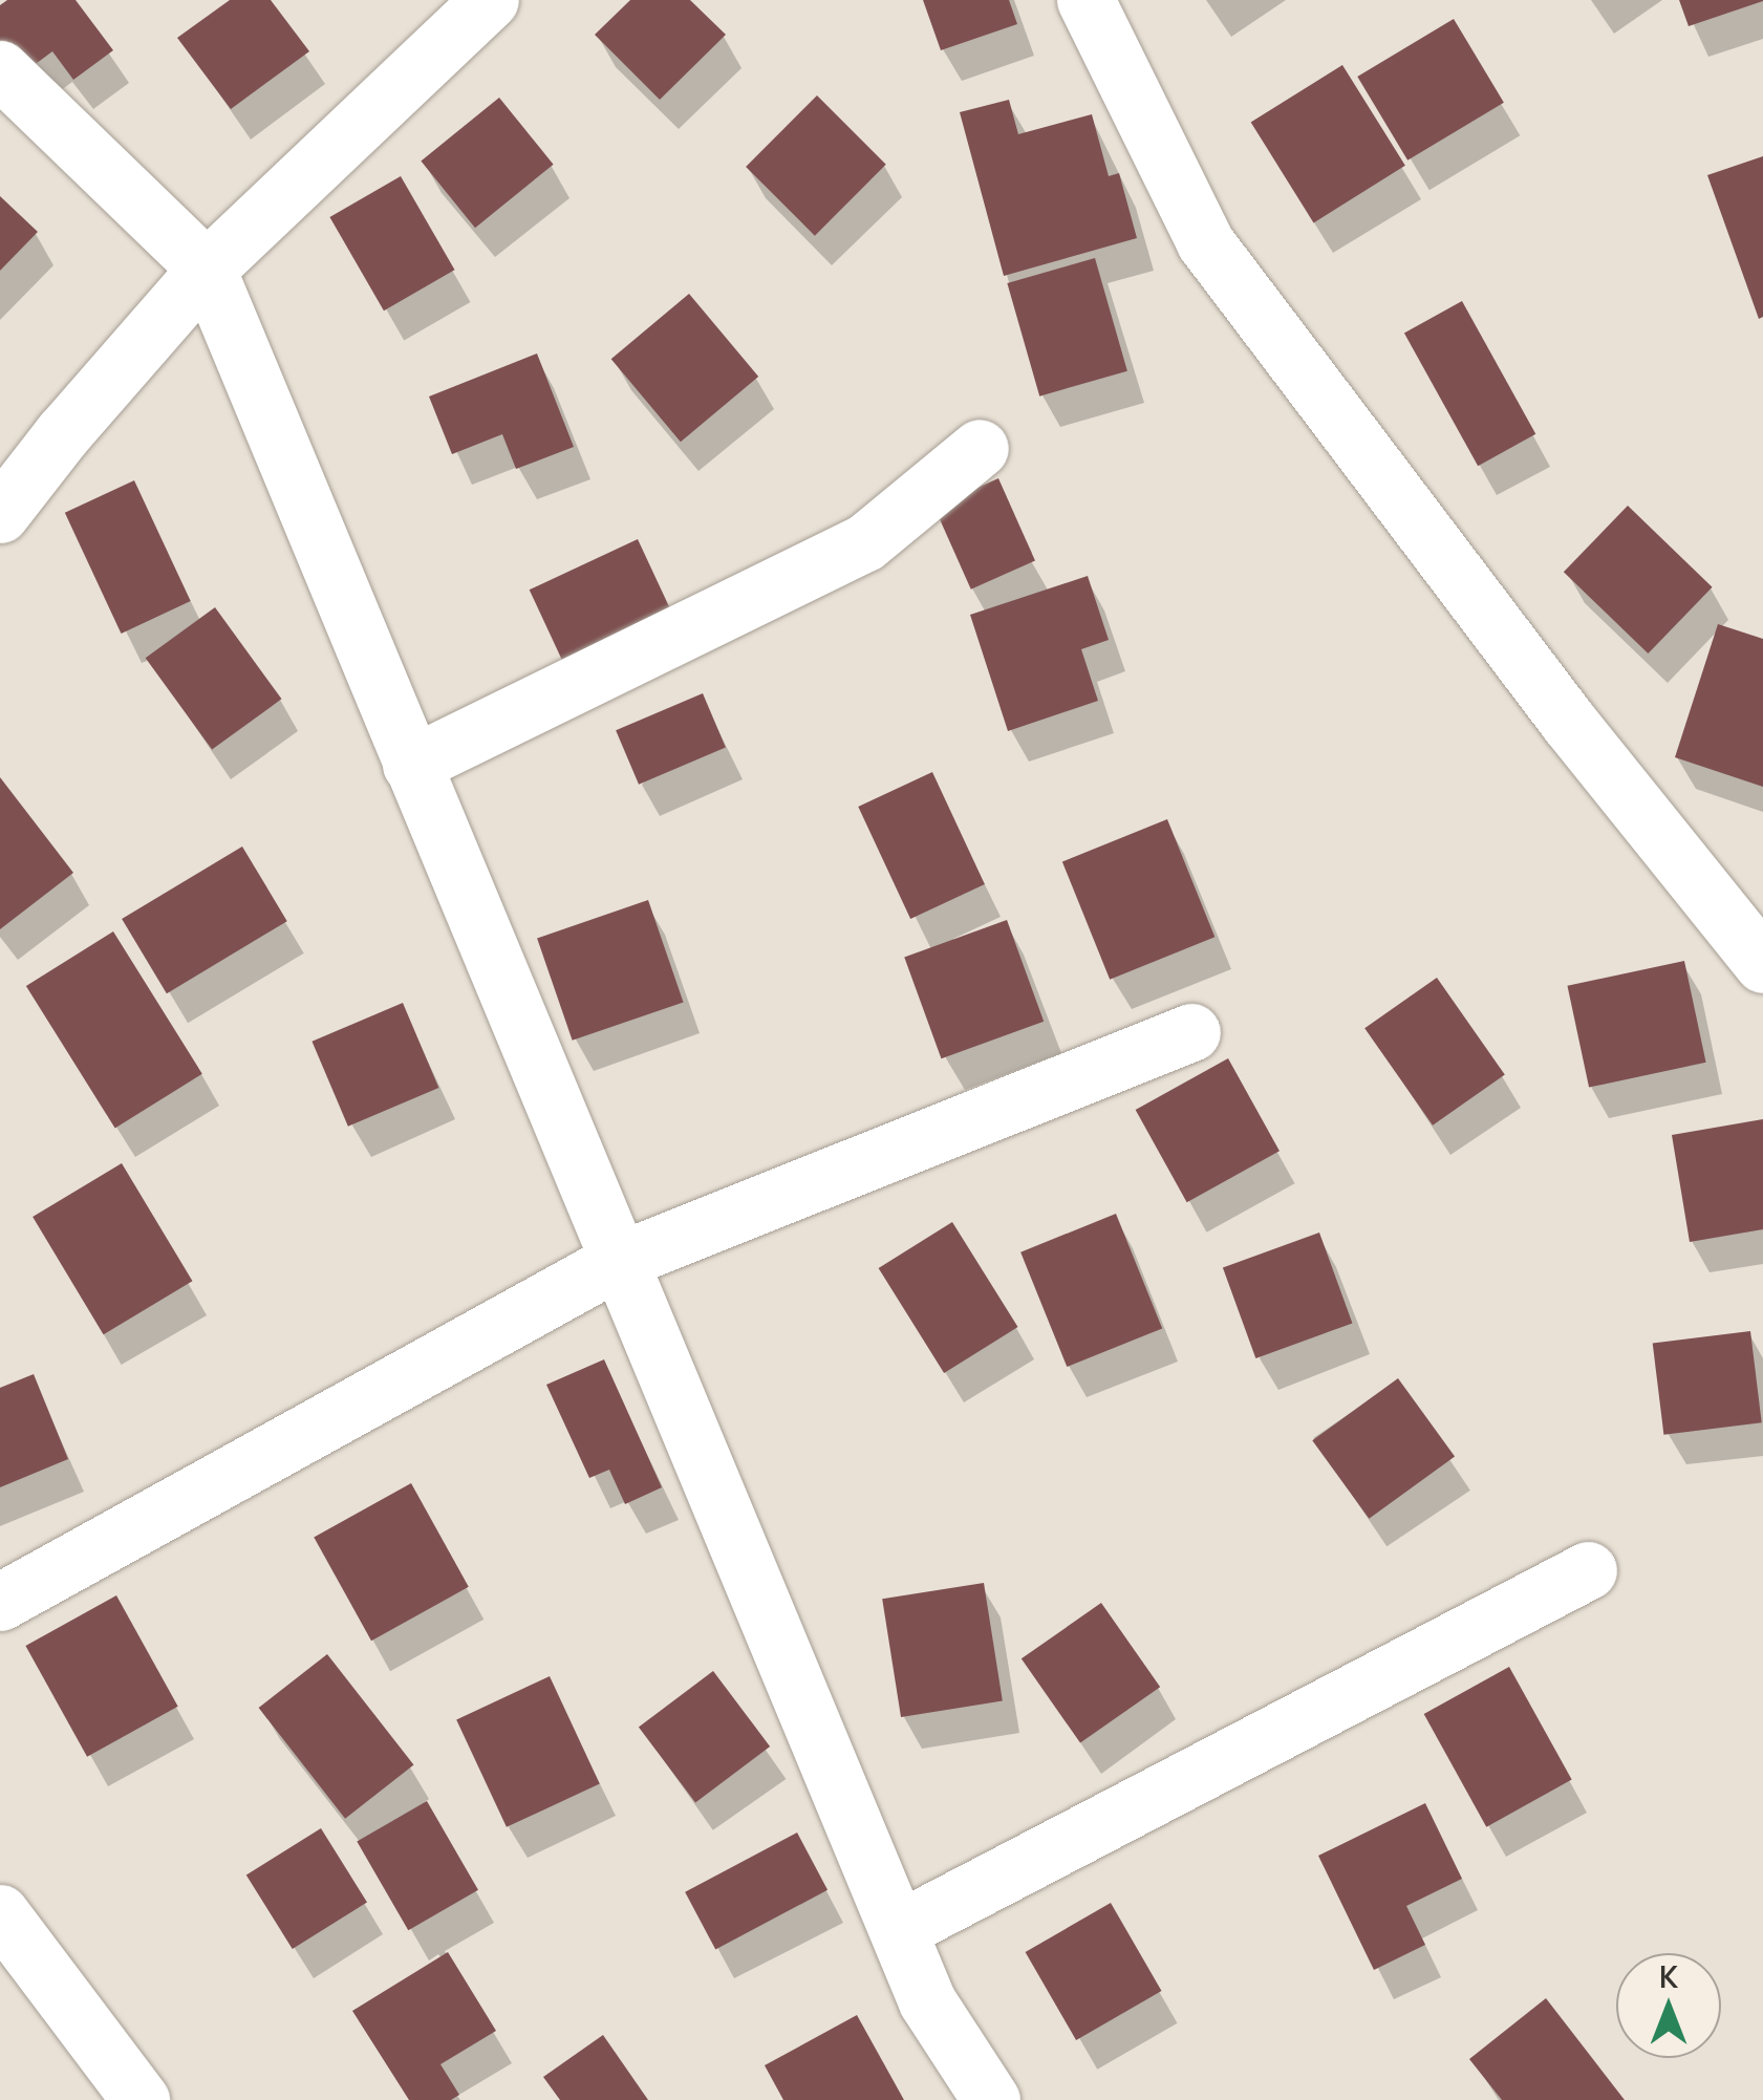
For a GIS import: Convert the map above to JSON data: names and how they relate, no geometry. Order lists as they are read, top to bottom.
{
  "north": "top"
}
